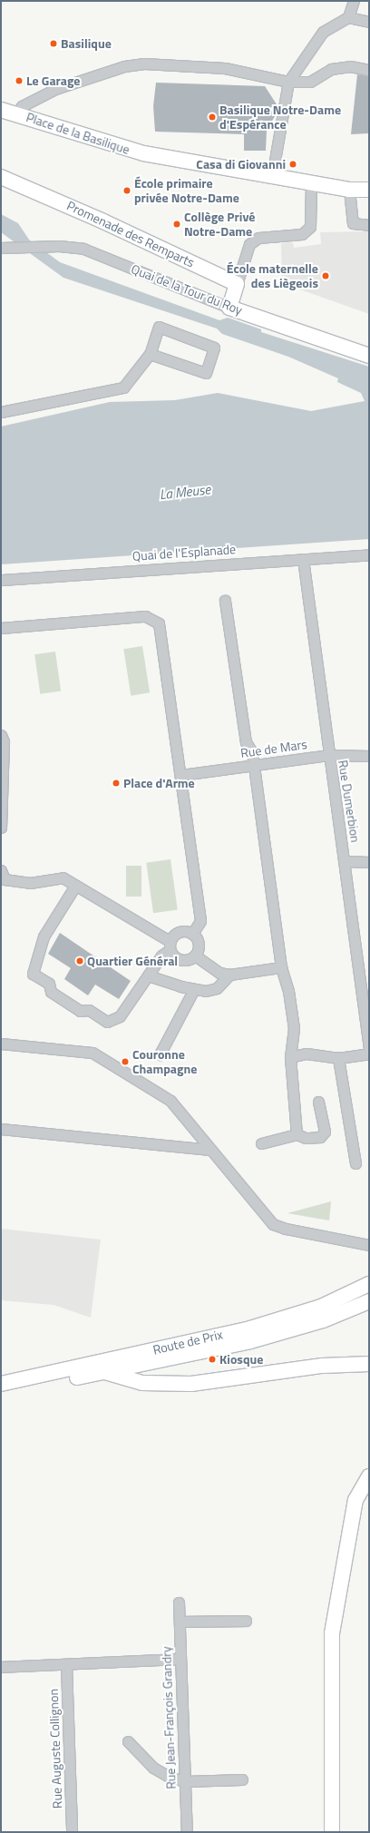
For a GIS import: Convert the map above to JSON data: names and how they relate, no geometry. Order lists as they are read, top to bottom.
{
  "streets": {
    "main road": [
      "Place de la Basilique",
      "Promenade des Remparts",
      "Quai de la Tour du Roy",
      "Route de Prix"
    ],
    "street": [
      "Quai de l'Esplanade",
      "Rue de Mars",
      "Rue Dumerbion",
      "Rue Jean-François Grandry",
      "Rue Auguste Collignon"
    ]
  },
  "crossings": [
    ["Quai de l'Esplanade", "Rue Dumerbion"],
    ["Rue de Mars", "Rue Dumerbion"]
  ],
  "water": ["La Meuse"],
  "places": [
    "Basilique",
    "Le Garage",
    "Basilique Notre-Dame d'Espérance",
    "Casa di Giovanni",
    "École primaire privée Notre-Dame",
    "Collège Privé Notre-Dame",
    "École maternelle des Liègeois",
    "Place d'Arme",
    "Quartier Général",
    "Couronne Champagne",
    "Kiosque"
  ]
}
